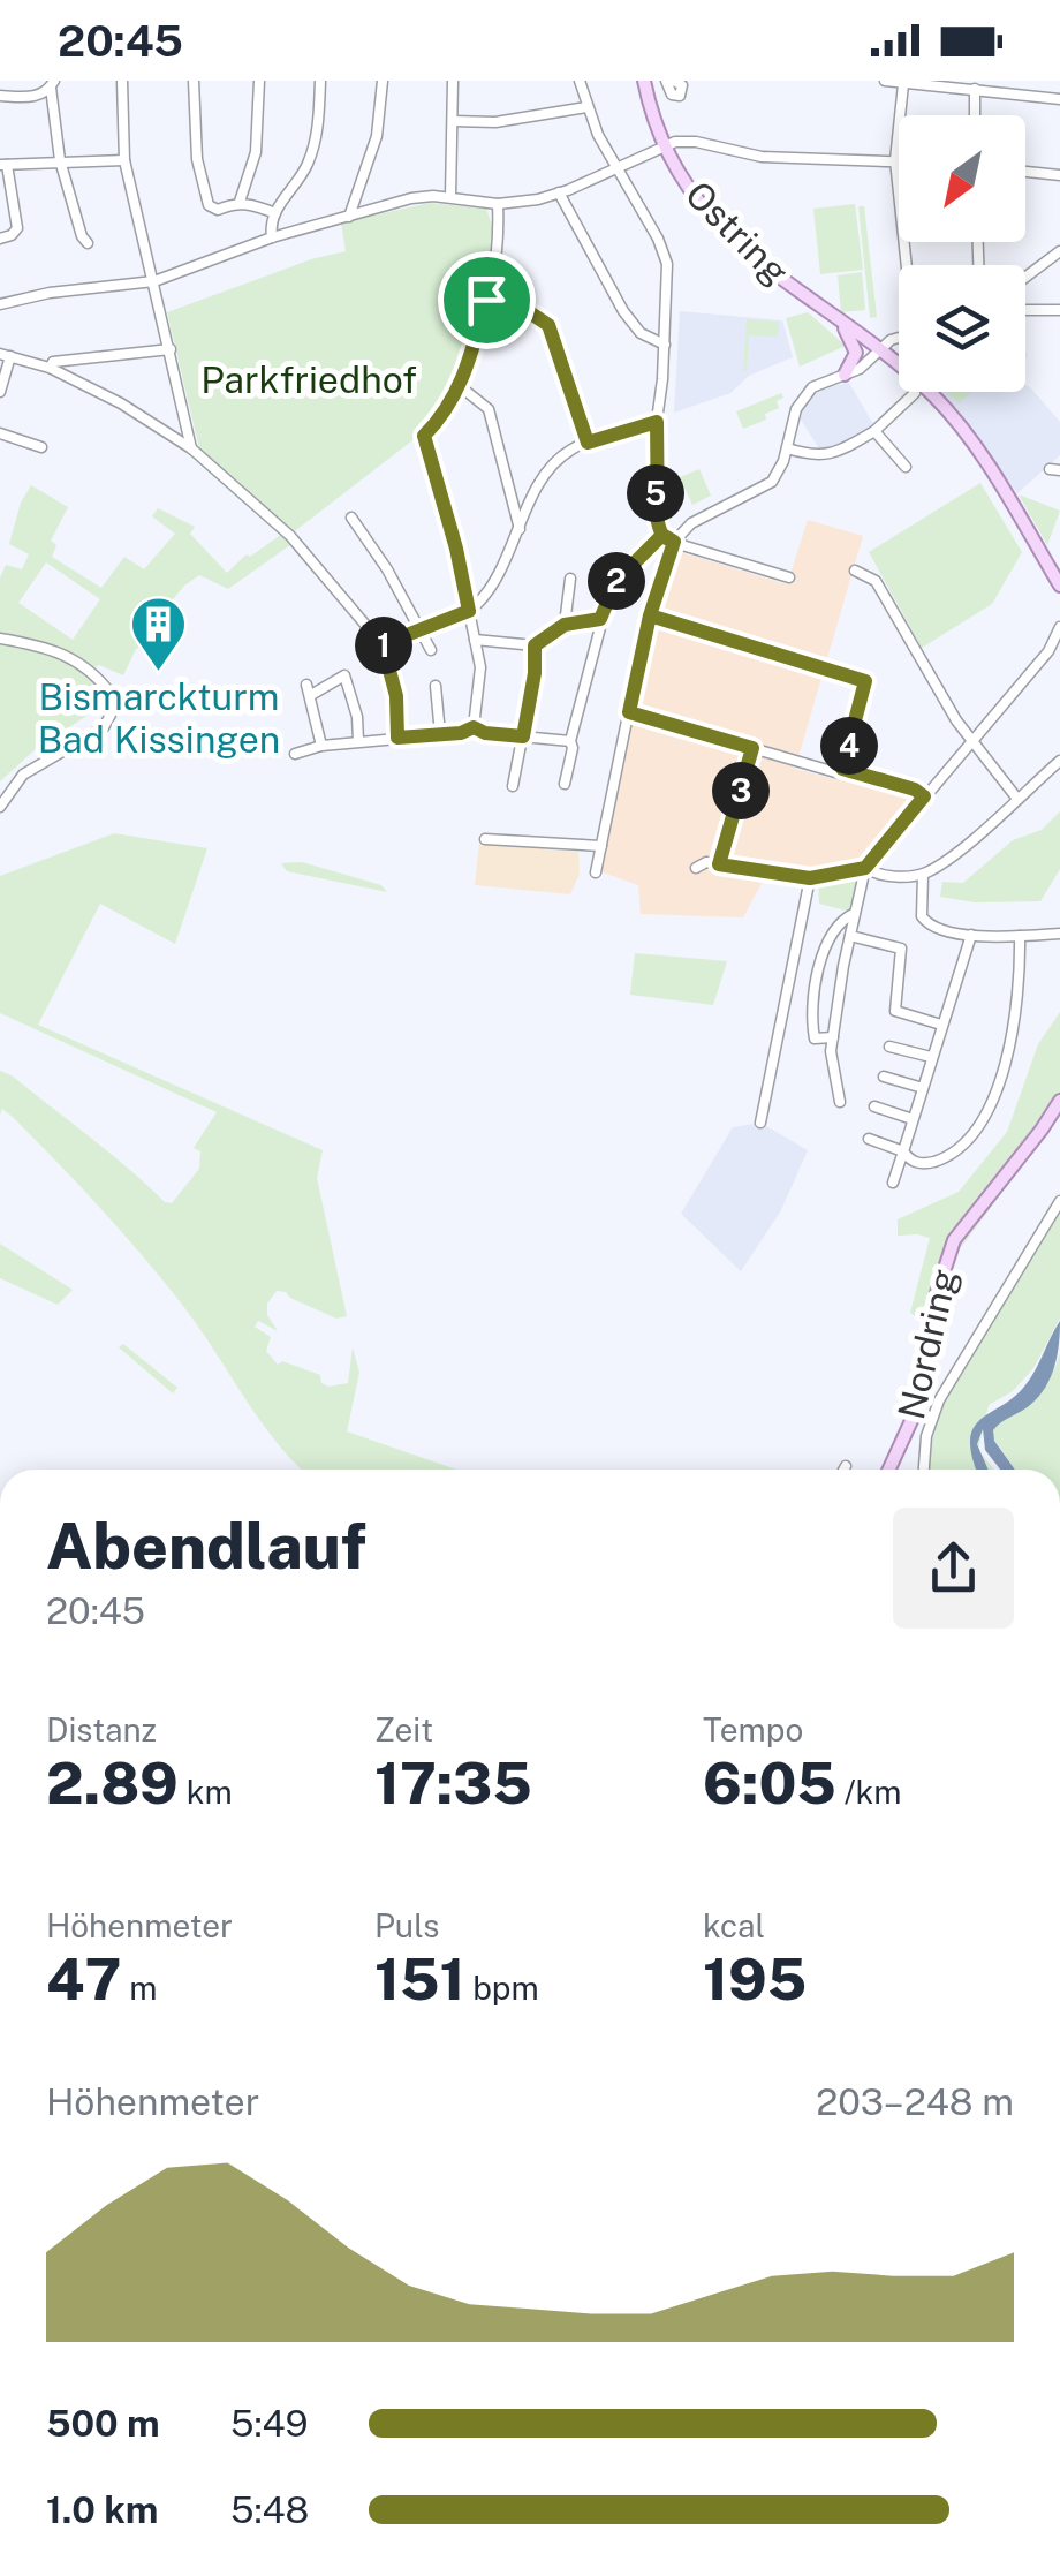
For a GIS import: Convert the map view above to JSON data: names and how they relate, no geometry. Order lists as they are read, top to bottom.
{
  "streets": {
    "main road": ["Ostring", "Nordring"]
  },
  "parks": ["Parkfriedhof"],
  "places": {
    "building": ["Bismarckturm Bad Kissingen"]
  },
  "north": "bottom left",
  "page": {
    "status": "20:45",
    "pins": [
      "5",
      "2",
      "1",
      "4",
      "3"
    ],
    "heading": ["Abendlauf", "20:45"],
    "stats": [
      ["Distanz", "2.89 km"],
      ["Zeit", "17:35"],
      ["Tempo", "6:05 /km"],
      ["Höhenmeter", "47 m"],
      ["Puls", "151 bpm"],
      ["kcal", "195"]
    ],
    "chart": ["Höhenmeter", "203–248 m"],
    "list": [
      {
        "name": "500 m",
        "note": "5:49"
      },
      {
        "name": "1.0 km",
        "note": "5:48"
      }
    ]
  }
}
